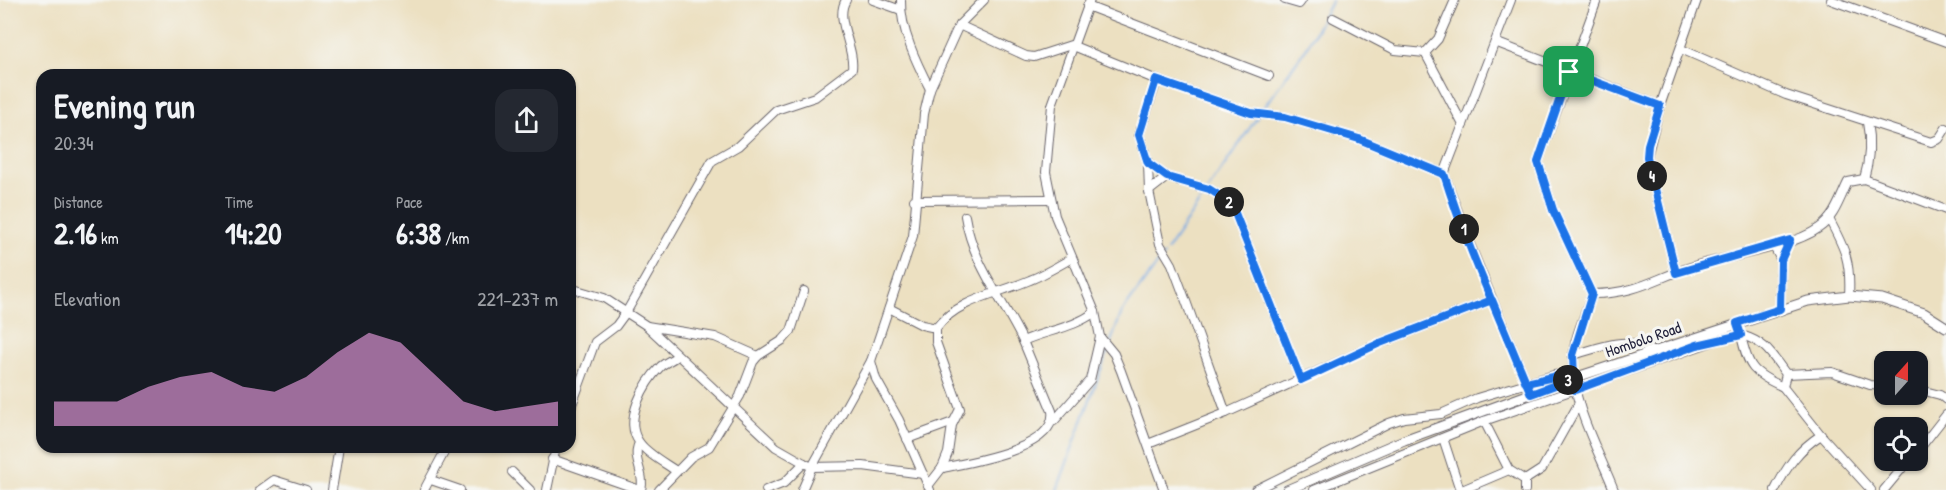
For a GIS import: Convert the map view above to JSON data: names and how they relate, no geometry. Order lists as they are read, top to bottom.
{
  "streets": {
    "street": ["Hombolo Road"]
  },
  "north": "top",
  "page": {
    "heading": ["Evening run", "20:34"],
    "pins": [
      "4",
      "2",
      "1",
      "3"
    ],
    "stats": [
      ["Distance", "2.16 km"],
      ["Time", "14:20"],
      ["Pace", "6:38 /km"]
    ],
    "chart": ["Elevation", "221–237 m"]
  }
}
